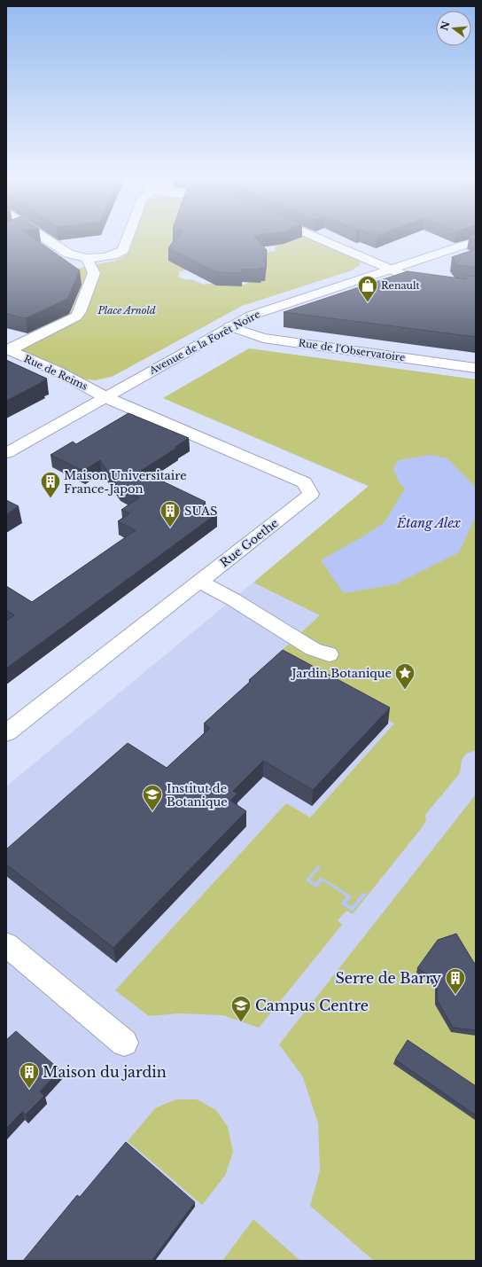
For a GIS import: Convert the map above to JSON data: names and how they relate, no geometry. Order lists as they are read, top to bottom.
{
  "streets": {
    "street": [
      "Avenue de la Forêt Noire",
      "Rue de l'Observatoire",
      "Rue de Reims",
      "Rue Goethe"
    ]
  },
  "crossings": [
    ["Avenue de la Forêt Noire", "Rue de l'Observatoire"],
    ["Avenue de la Forêt Noire", "Rue de Reims"],
    ["Avenue de la Forêt Noire", "Rue Goethe"],
    ["Rue de Reims", "Rue Goethe"]
  ],
  "water": ["Étang Alex"],
  "parks": ["Place Arnold"],
  "places": {
    "shop": ["Renault"],
    "building": [
      "Maison Universitaire France-Japon",
      "SUAS",
      "Serre de Barry",
      "Maison du jardin"
    ],
    "place": ["Jardin Botanique"],
    "school or university": ["Institut de Botanique", "Campus Centre"]
  },
  "north": "left"
}
